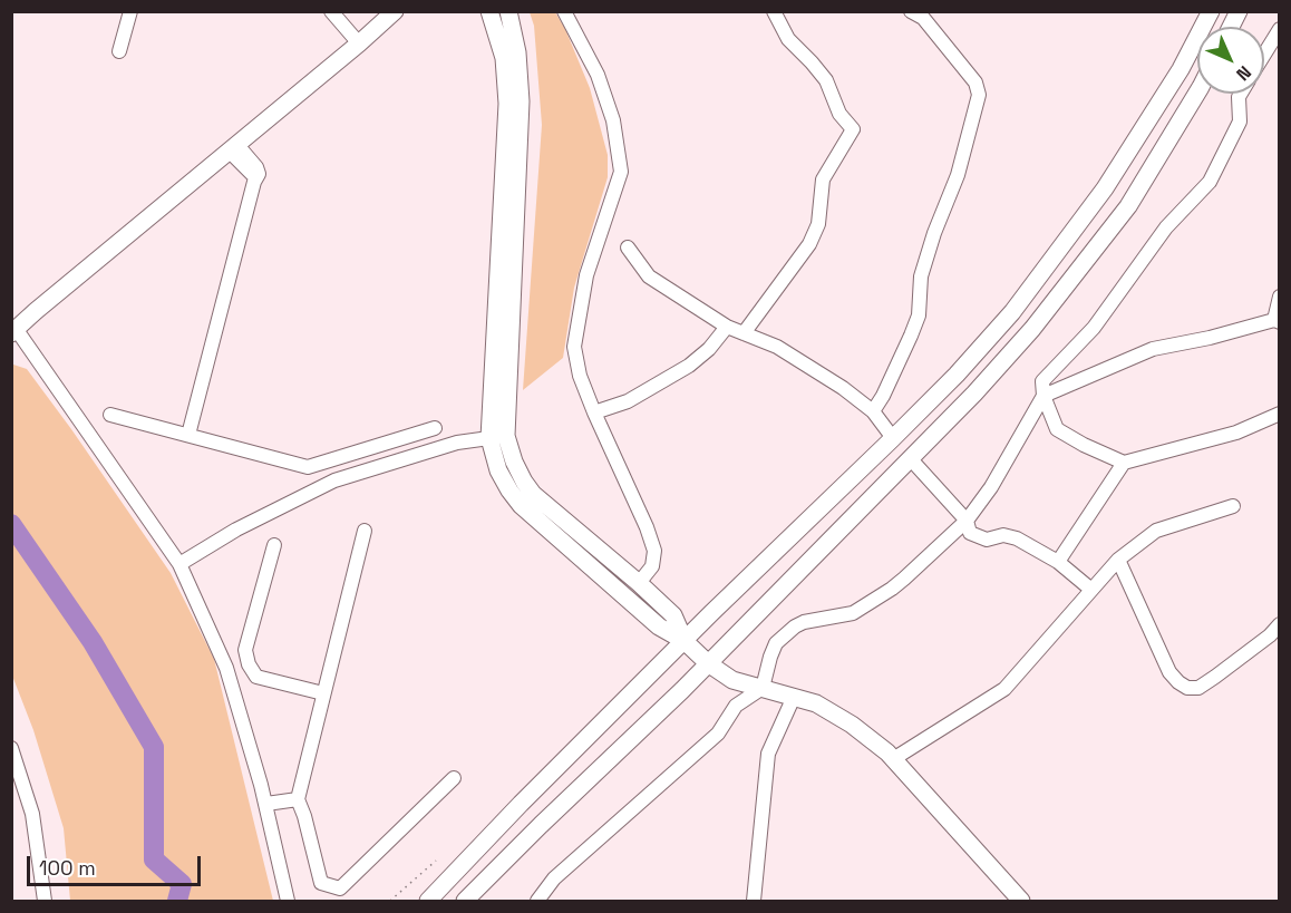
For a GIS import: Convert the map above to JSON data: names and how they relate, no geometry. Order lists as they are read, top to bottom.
{
  "scale_bar": "100 m",
  "north": "bottom right"
}
